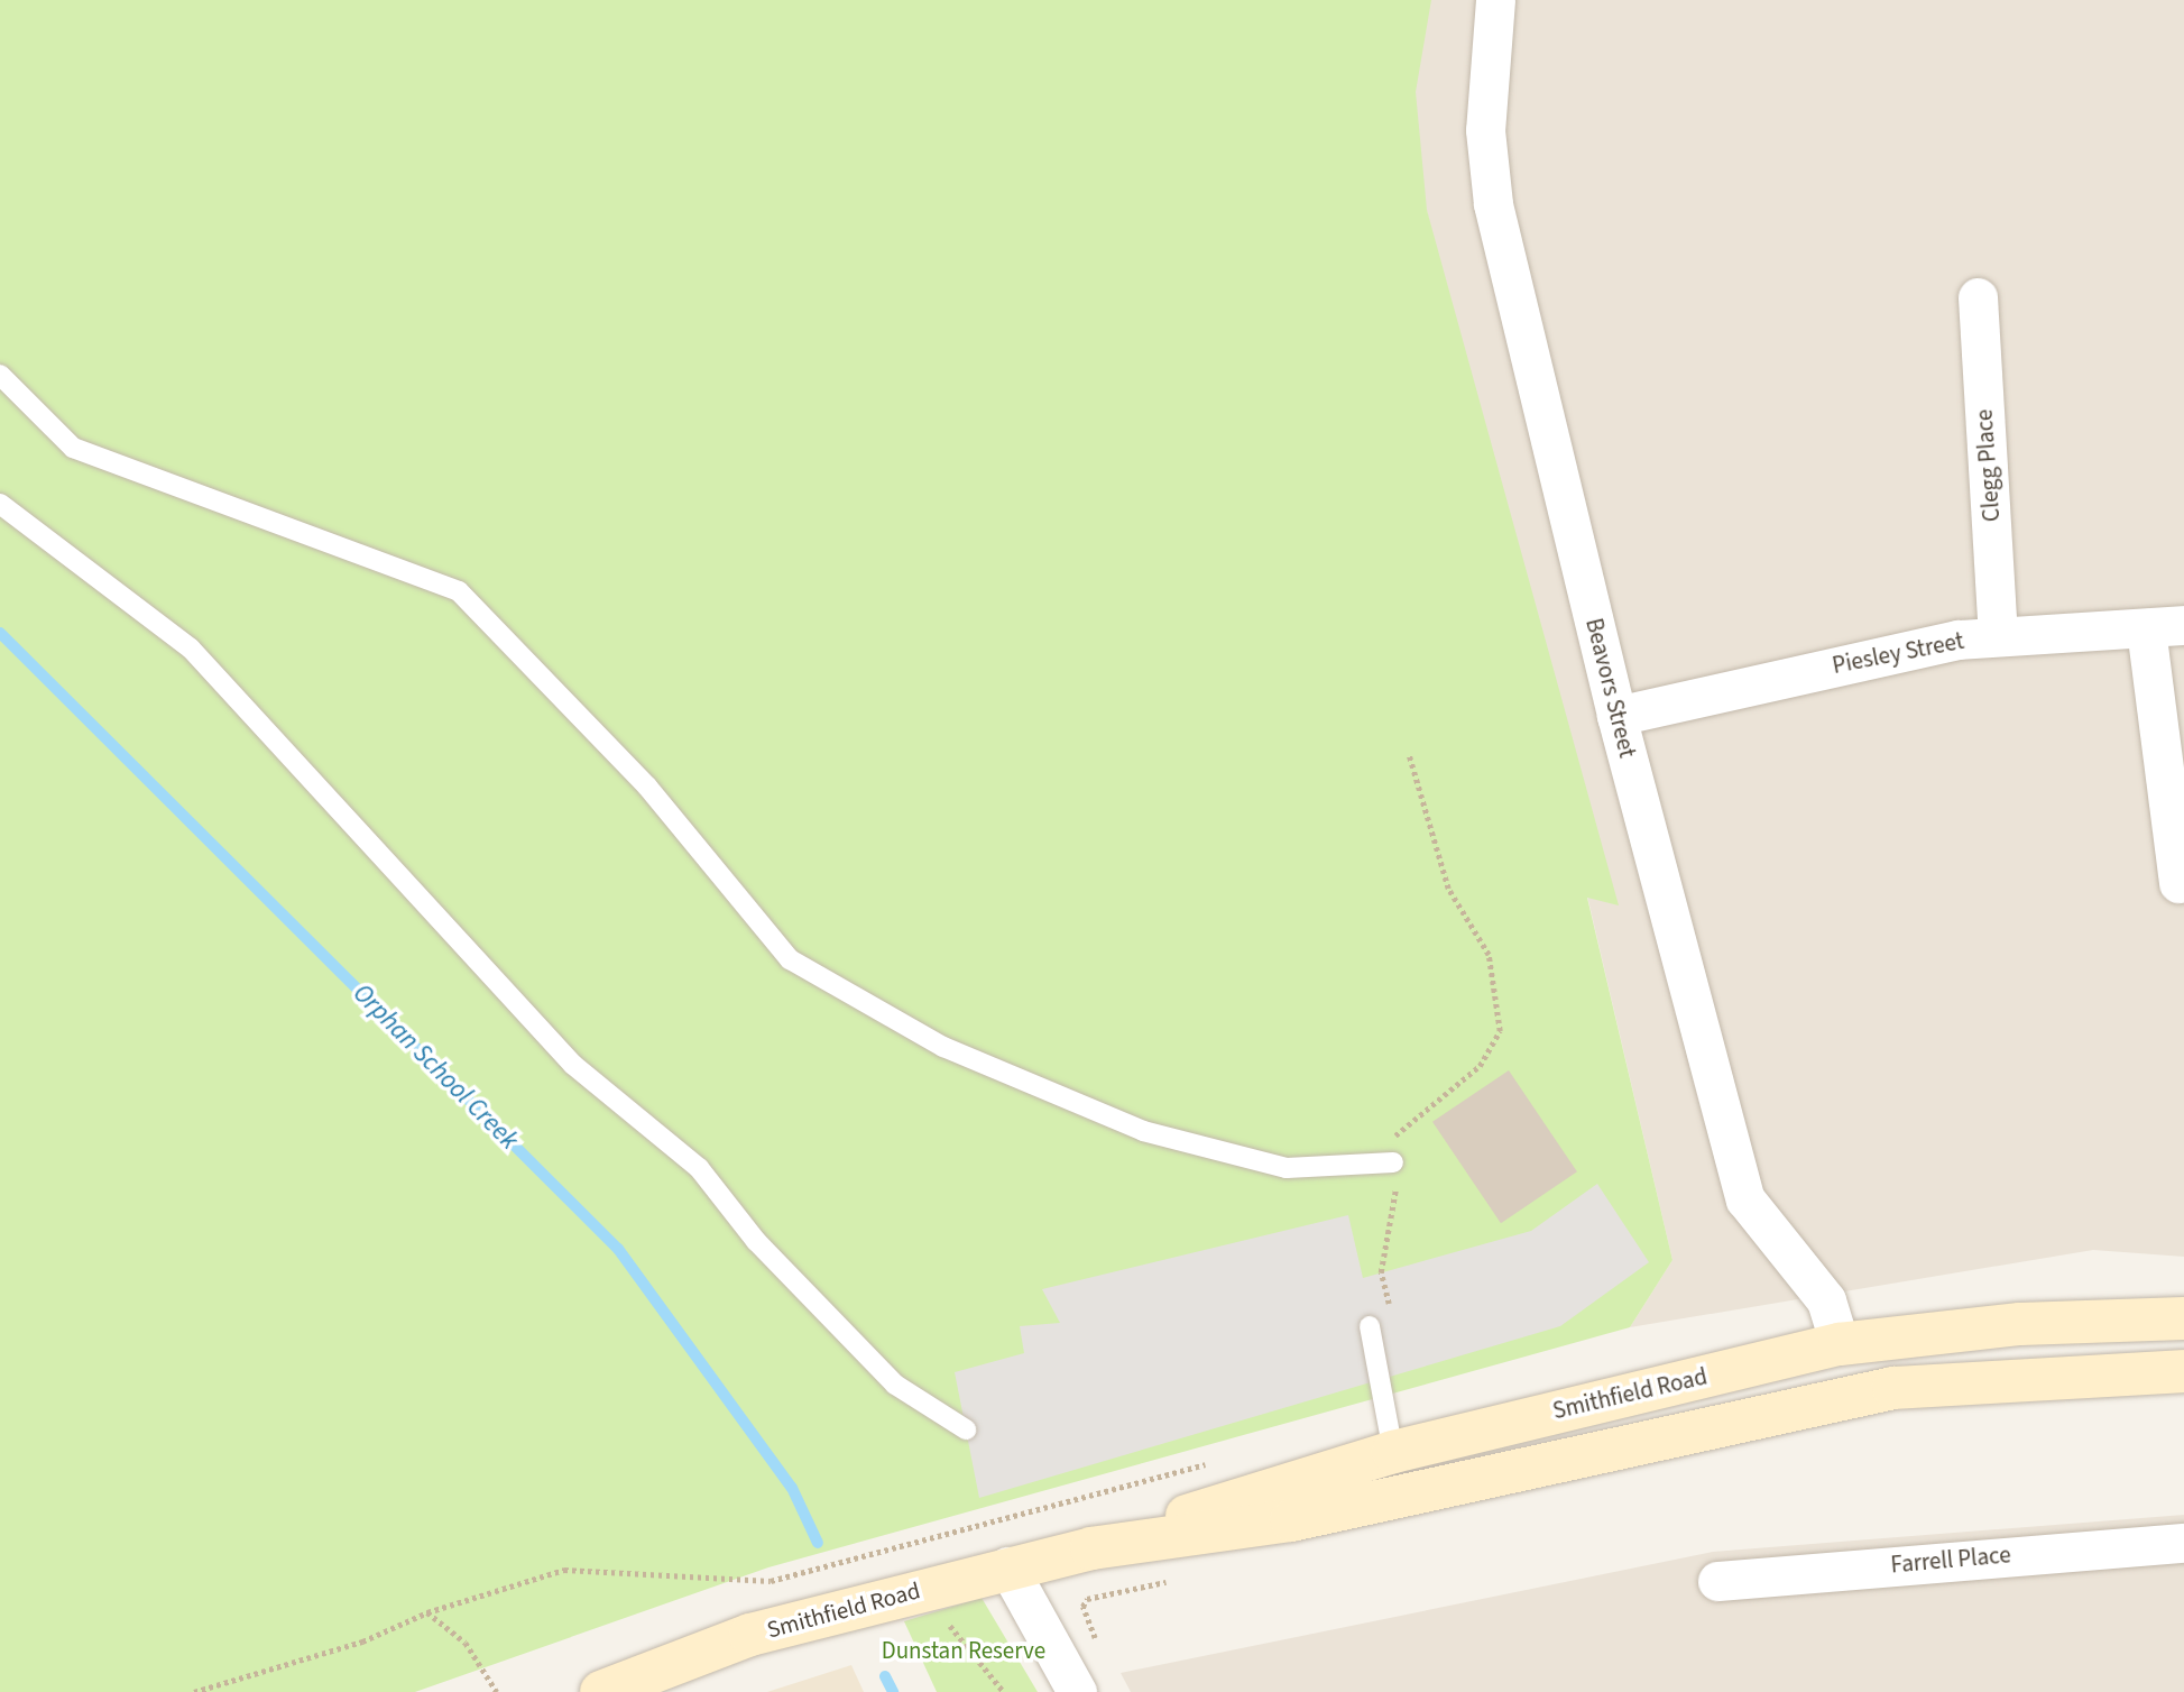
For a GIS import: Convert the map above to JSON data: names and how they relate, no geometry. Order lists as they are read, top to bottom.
{
  "streets": {
    "main road": ["Smithfield Road"],
    "street": [
      "Clegg Place",
      "Piesley Street",
      "Beavors Street",
      "Farrell Place"
    ]
  },
  "crossings": [
    ["Clegg Place", "Piesley Street"],
    ["Piesley Street", "Beavors Street"],
    ["Beavors Street", "Smithfield Road"]
  ],
  "water": ["Orphan School Creek"],
  "parks": ["Dunstan Reserve"]
}
